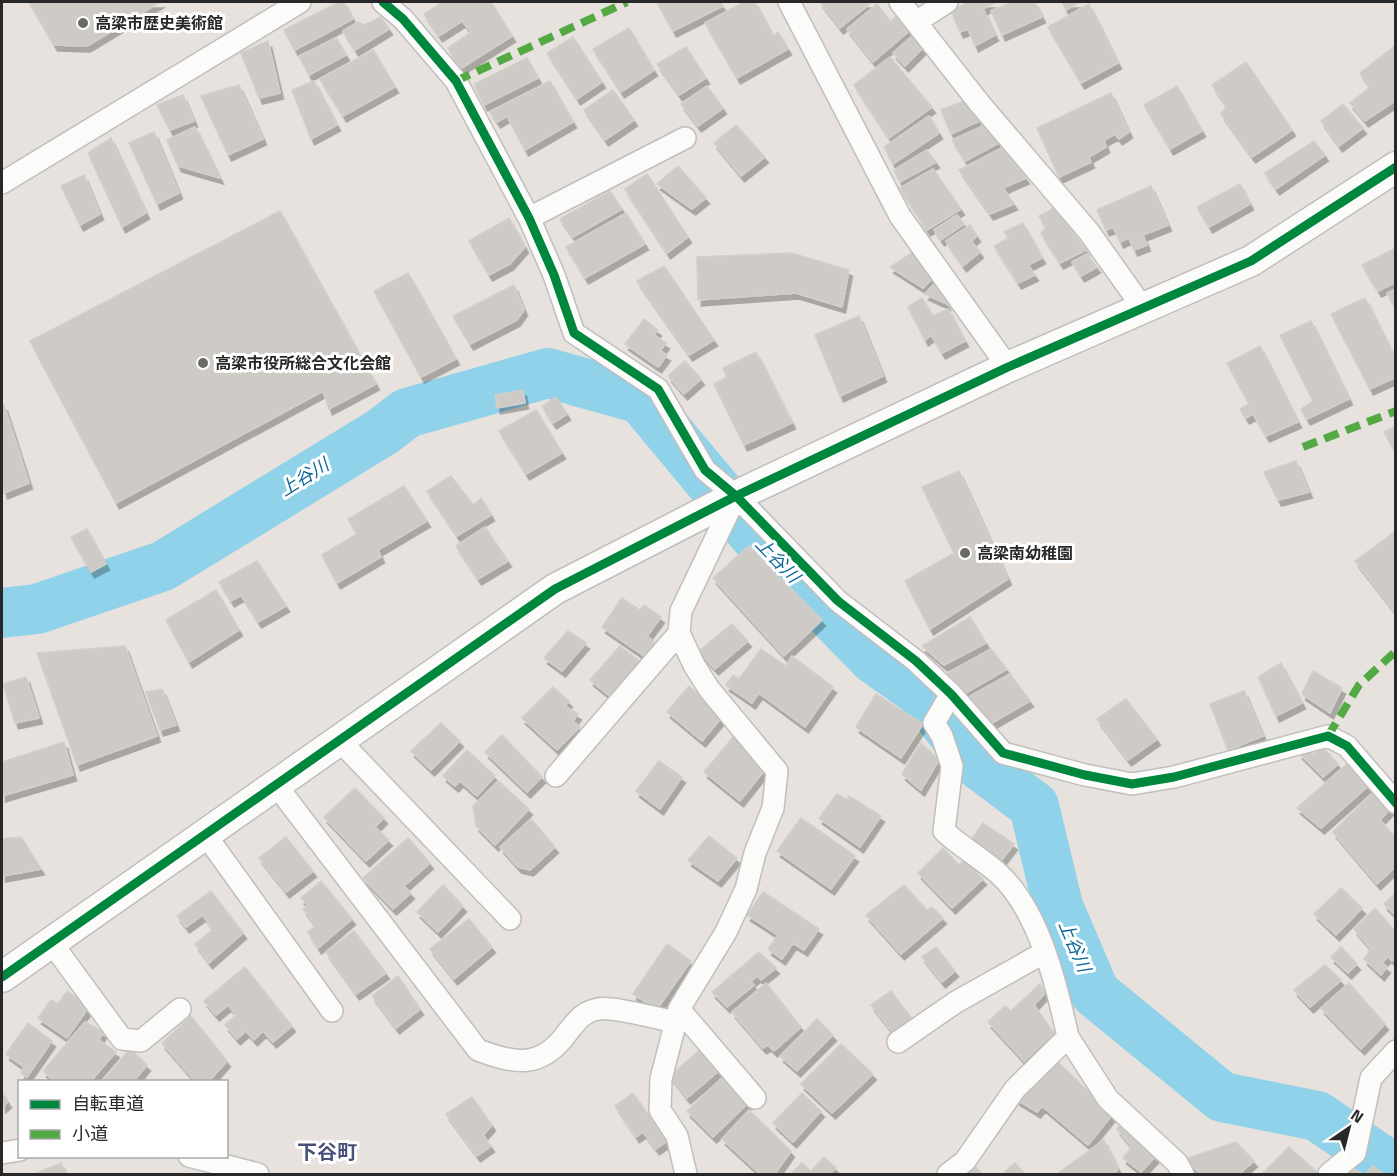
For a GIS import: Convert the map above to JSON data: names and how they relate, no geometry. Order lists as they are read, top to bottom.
{
  "districts": ["下谷町"],
  "water": ["上谷川"],
  "places": ["高梁市歴史美術館", "高梁市役所総合文化会館", "高梁南幼稚園"],
  "legend": ["自転車道", "小道"],
  "north": "top right"
}
